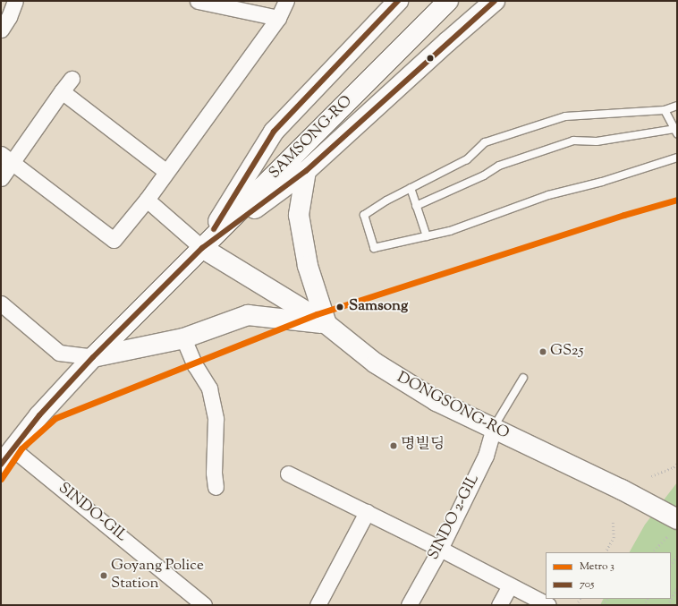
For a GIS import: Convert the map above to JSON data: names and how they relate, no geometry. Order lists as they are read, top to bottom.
{
  "streets": {
    "main road": ["SAMSONG-RO", "DONGSONG-RO"],
    "street": ["SINDO-GIL", "SINDO 2-GIL"]
  },
  "crossings": [
    ["SAMSONG-RO", "DONGSONG-RO"],
    ["SAMSONG-RO", "SINDO-GIL"],
    ["DONGSONG-RO", "SINDO 2-GIL"]
  ],
  "places": [
    "Samsong",
    "GS25",
    "명빌딩",
    "Goyang Police Station"
  ],
  "lines": ["transit line 705", "metro line 3"],
  "legend": ["Metro 3", "705"]
}
